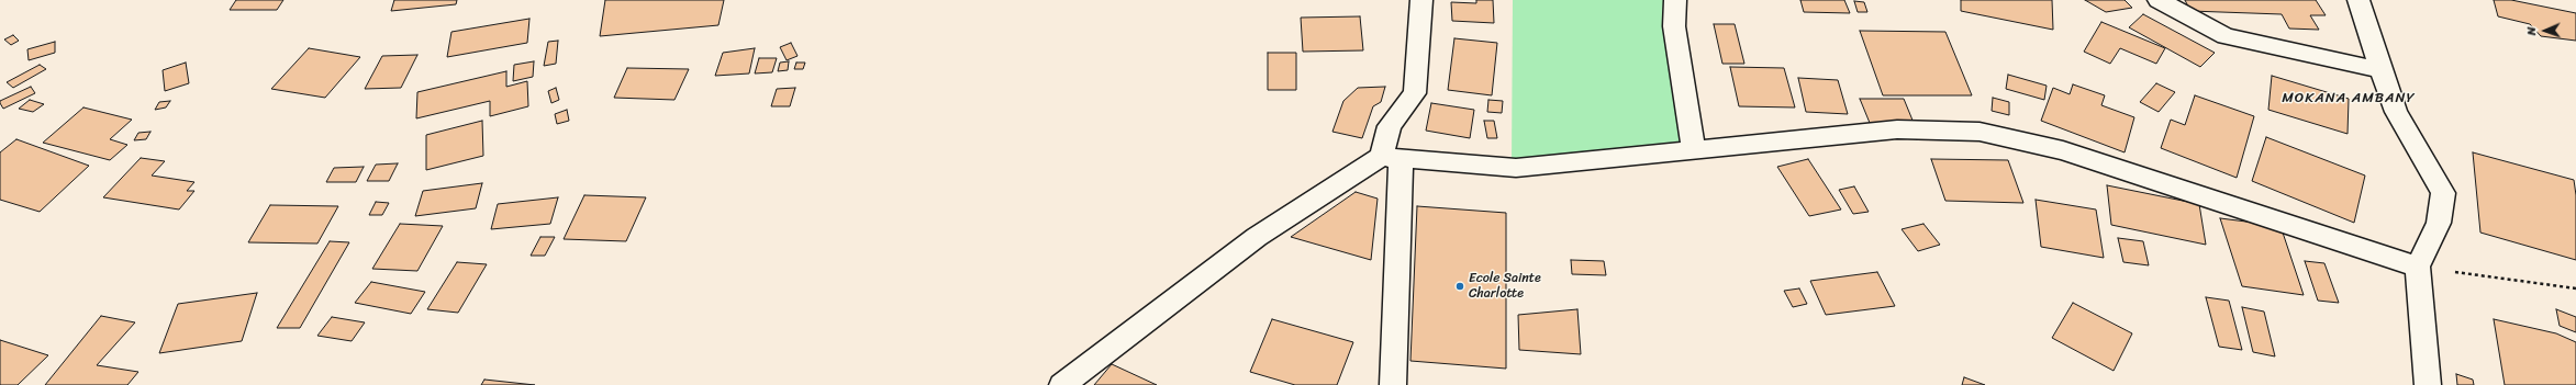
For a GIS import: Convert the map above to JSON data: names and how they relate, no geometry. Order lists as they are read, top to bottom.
{
  "districts": ["MOKANA AMBANY"],
  "places": ["Ecole Sainte Charlotte"],
  "north": "left"
}
